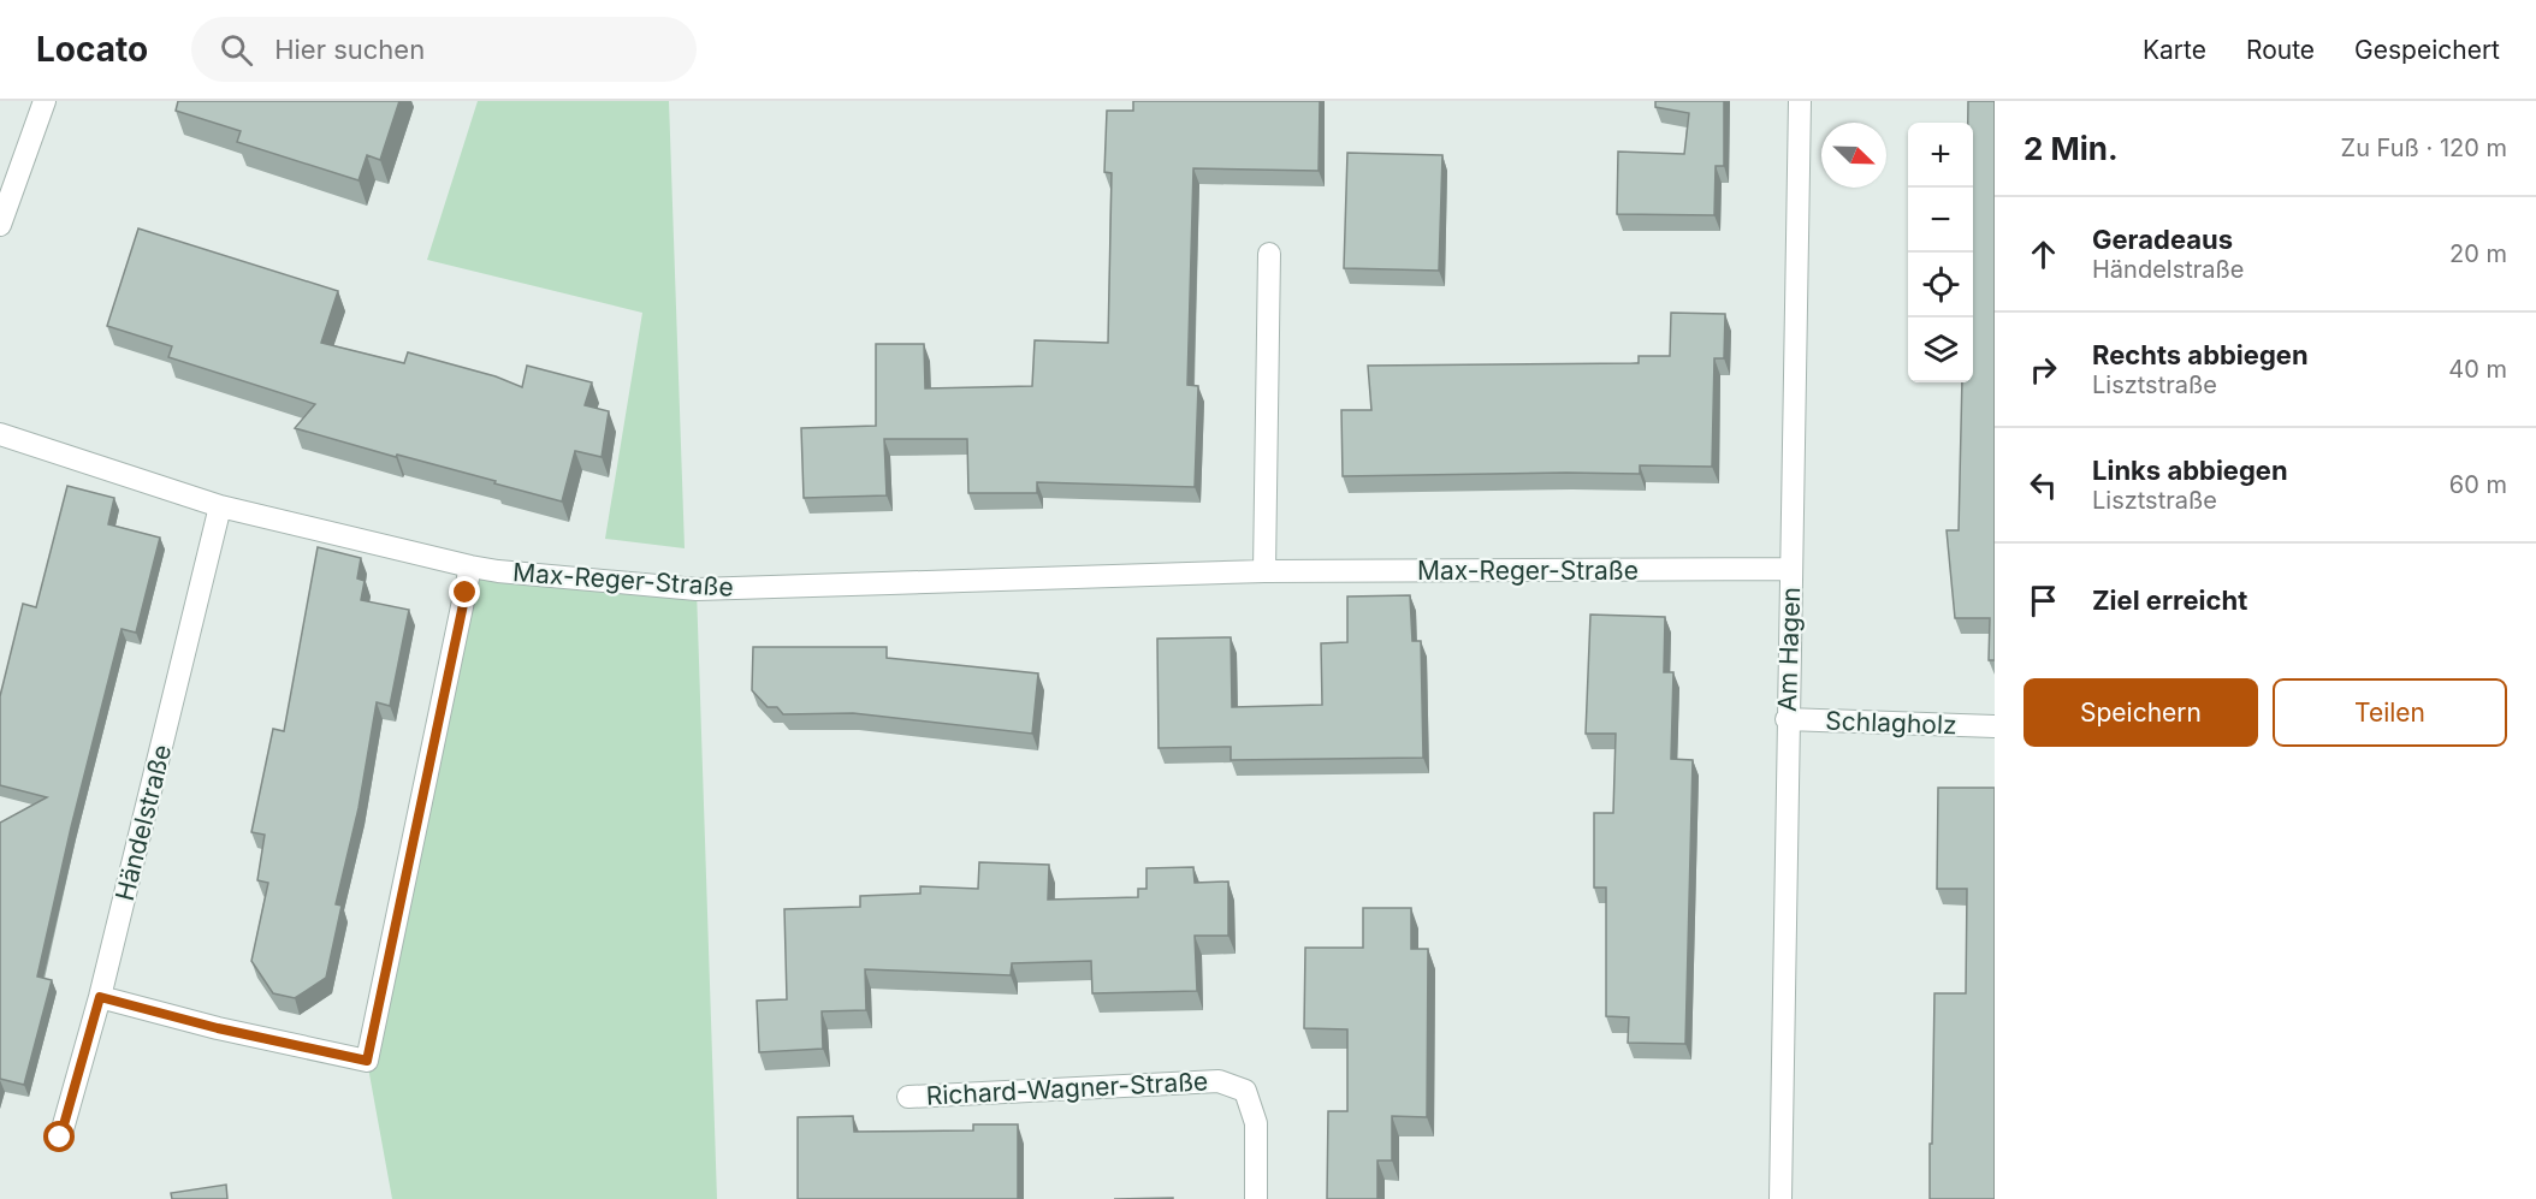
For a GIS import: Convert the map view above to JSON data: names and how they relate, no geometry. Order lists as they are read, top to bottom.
{
  "streets": {
    "street": [
      "Max-Reger-Straße",
      "Am Hagen",
      "Schlagholz",
      "Händelstraße",
      "Richard-Wagner-Straße"
    ]
  },
  "crossings": [
    ["Max-Reger-Straße", "Am Hagen"],
    ["Max-Reger-Straße", "Händelstraße"],
    ["Am Hagen", "Schlagholz"]
  ],
  "north": "bottom right",
  "page": {
    "header": "Locato",
    "search": "Hier suchen",
    "nav": ["Karte", "Route", "Gespeichert"],
    "heading": ["2 Min.", "Zu Fuß · 120 m"],
    "map_buttons": ["+", "−"],
    "list": [
      ["Geradeaus", "Händelstraße", "20 m"],
      ["Rechts abbiegen", "Lisztstraße", "40 m"],
      ["Links abbiegen", "Lisztstraße", "60 m"],
      "Ziel erreicht"
    ],
    "buttons": ["Speichern", "Teilen"]
  }
}
